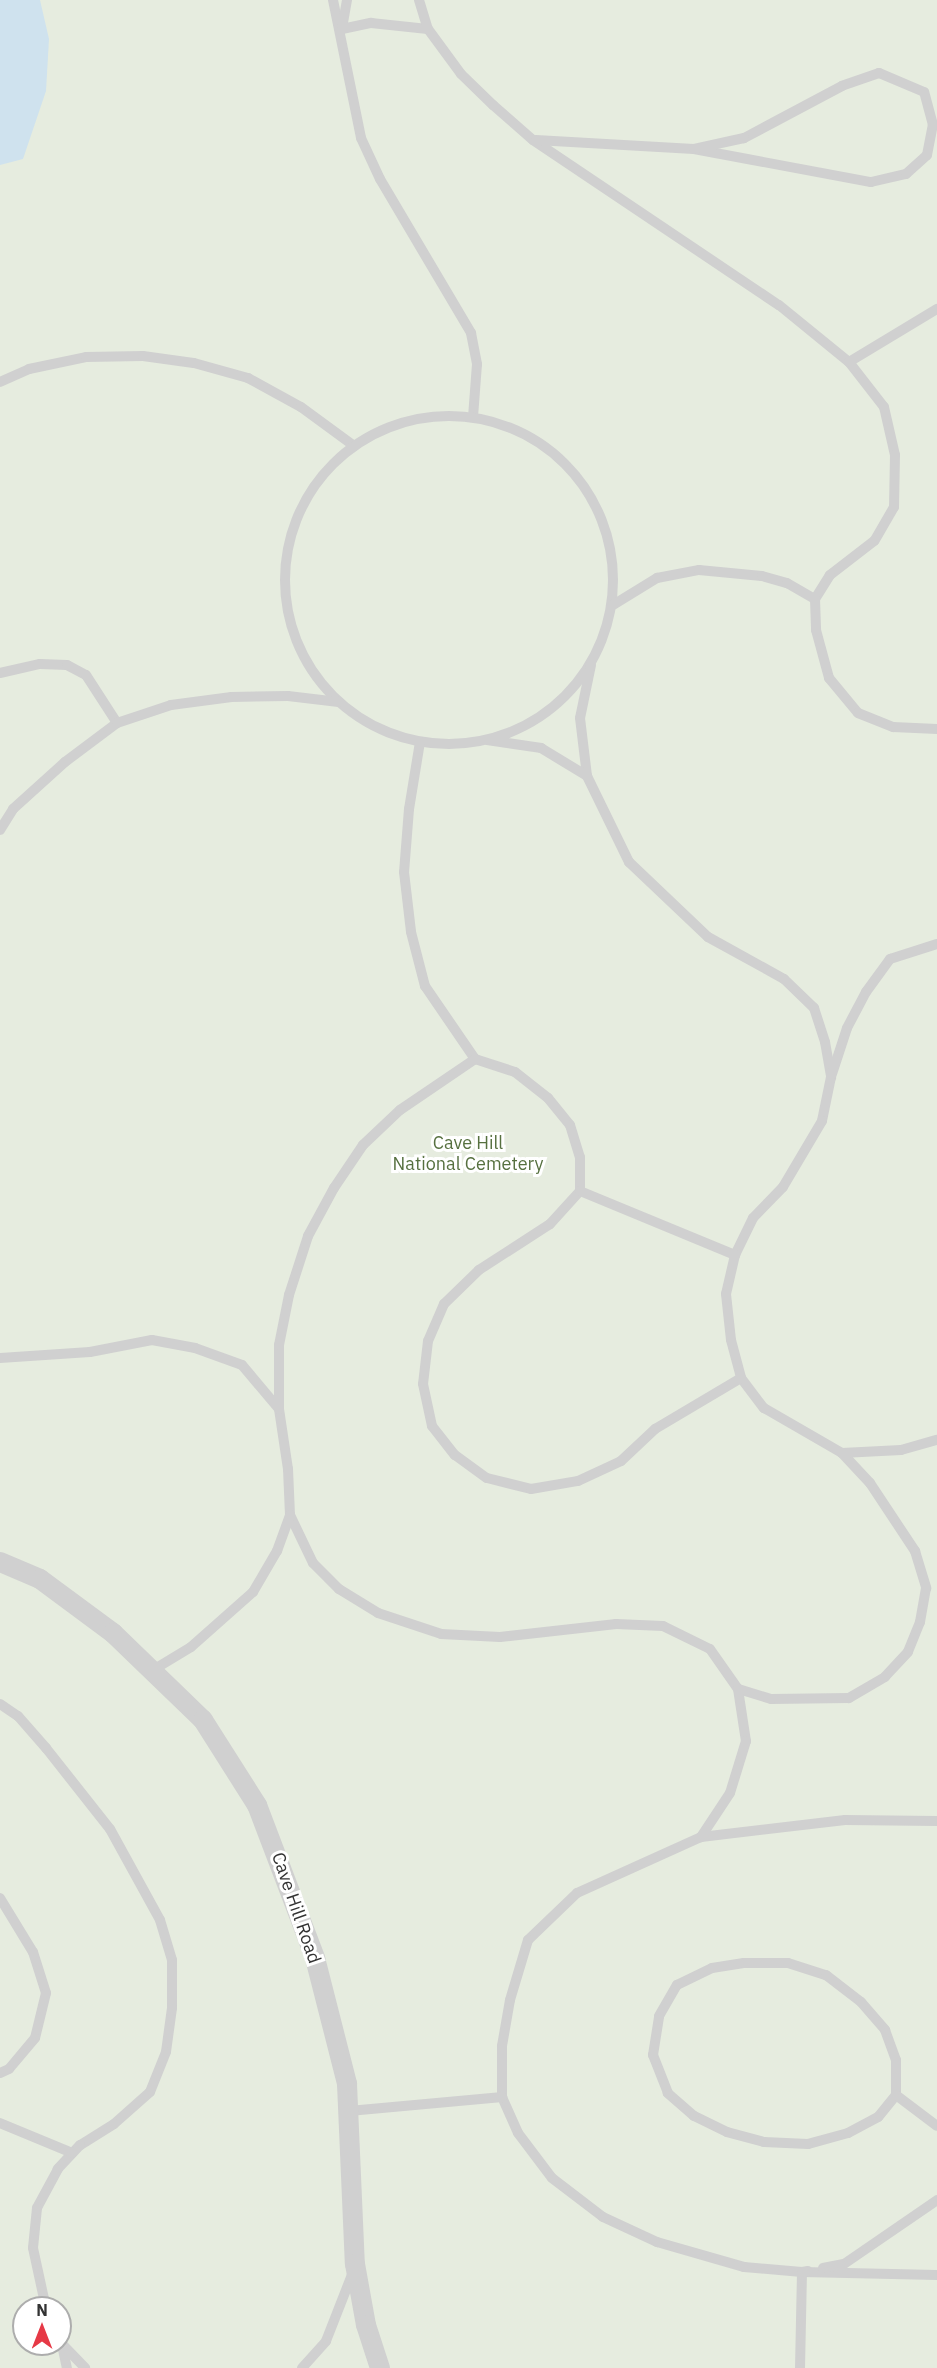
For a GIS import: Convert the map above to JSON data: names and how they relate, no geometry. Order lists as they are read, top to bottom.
{
  "streets": {
    "street": ["Cave Hill Road"]
  },
  "parks": ["Cave Hill National Cemetery"],
  "north": "top"
}
